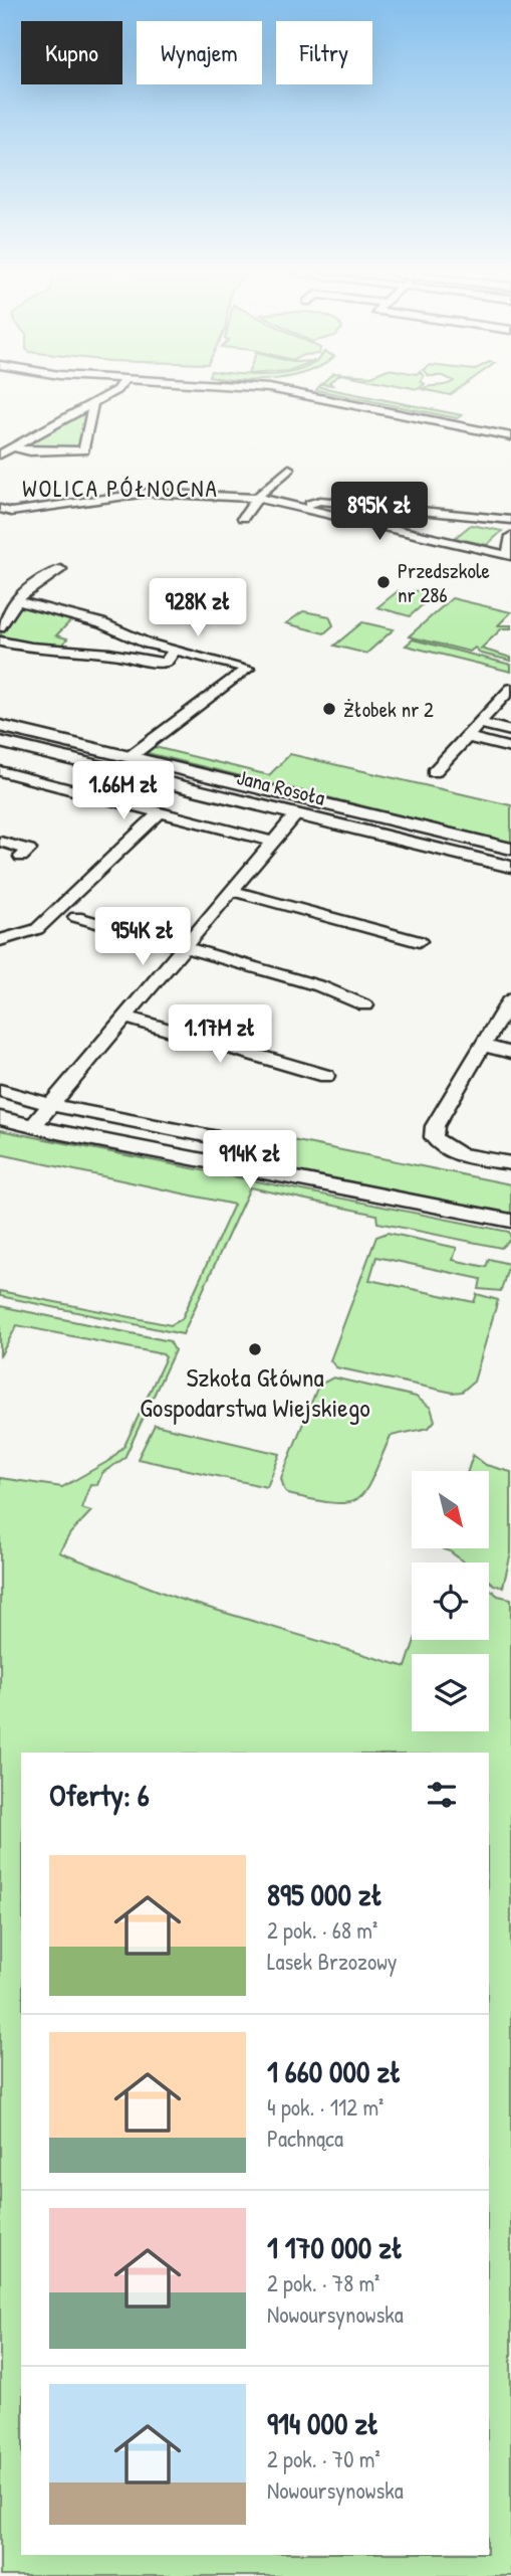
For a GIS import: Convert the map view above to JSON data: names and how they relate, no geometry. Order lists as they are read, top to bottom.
{
  "streets": {
    "street": ["Jana Rosoła"]
  },
  "districts": ["WOLICA PÓŁNOCNA"],
  "places": ["Przedszkole nr 286", "Żłobek nr 2", "Szkoła Główna Gospodarstwa Wiejskiego"],
  "north": "bottom right",
  "page": {
    "chip": ["Kupno", "Wynajem", "Filtry"],
    "price": [
      "895K zł",
      "928K zł",
      "1.66M zł",
      "954K zł",
      "1.17M zł",
      "914K zł"
    ],
    "heading": "Oferty: 6",
    "list": [
      {
        "name": "895 000 zł",
        "note": "2 pok. · 68 m² · Lasek Brzozowy"
      },
      {
        "name": "1 660 000 zł",
        "note": "4 pok. · 112 m² · Pachnąca"
      },
      {
        "name": "1 170 000 zł",
        "note": "2 pok. · 78 m² · Nowoursynowska"
      },
      {
        "name": "914 000 zł",
        "note": "2 pok. · 70 m² · Nowoursynowska"
      }
    ]
  }
}
